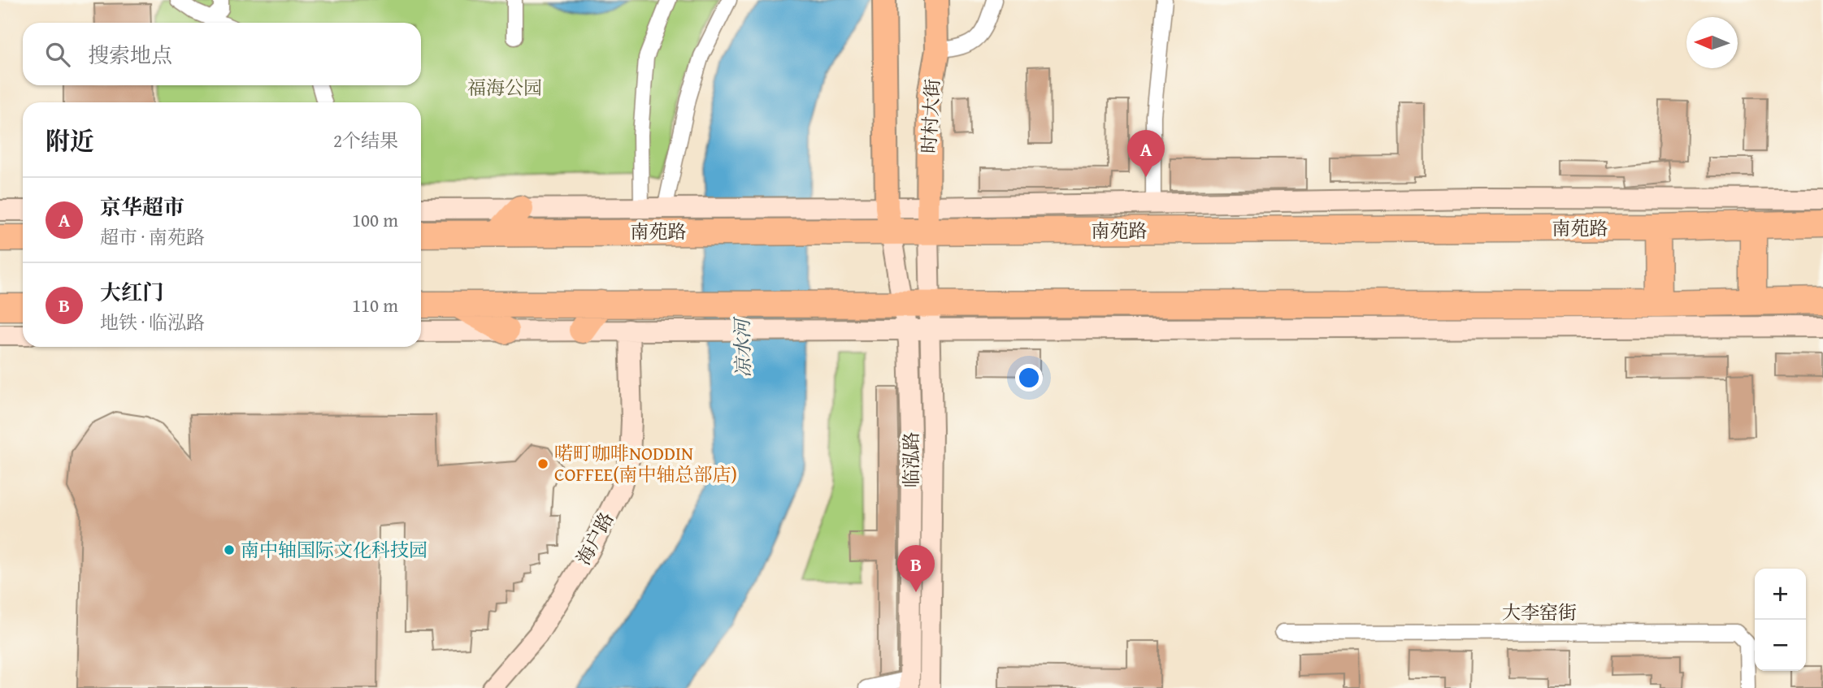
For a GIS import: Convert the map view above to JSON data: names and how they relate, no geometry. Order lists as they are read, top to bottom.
{
  "streets": {
    "highway": ["南苑路"],
    "main road": ["时村大街"],
    "street": ["临泓路", "海户路", "大李窑街"]
  },
  "crossings": [
    ["时村大街", "南苑路"],
    ["时村大街", "临泓路"],
    ["南苑路", "临泓路"]
  ],
  "water": ["凉水河"],
  "parks": ["福海公园"],
  "places": ["喏町咖啡NODDIN COFFEE(南中轴总部店)", "南中轴国际文化科技园"],
  "north": "left",
  "page": {
    "search": "搜索地点",
    "heading": ["附近", "2个结果"],
    "pins": ["A", "B"],
    "list": [
      {
        "mark": "A",
        "name": "京华超市",
        "note": "超市 · 南苑路",
        "value": "100 m"
      },
      {
        "mark": "B",
        "name": "大红门",
        "note": "地铁 · 临泓路",
        "value": "110 m"
      }
    ],
    "map_buttons": ["+", "−"]
  }
}
